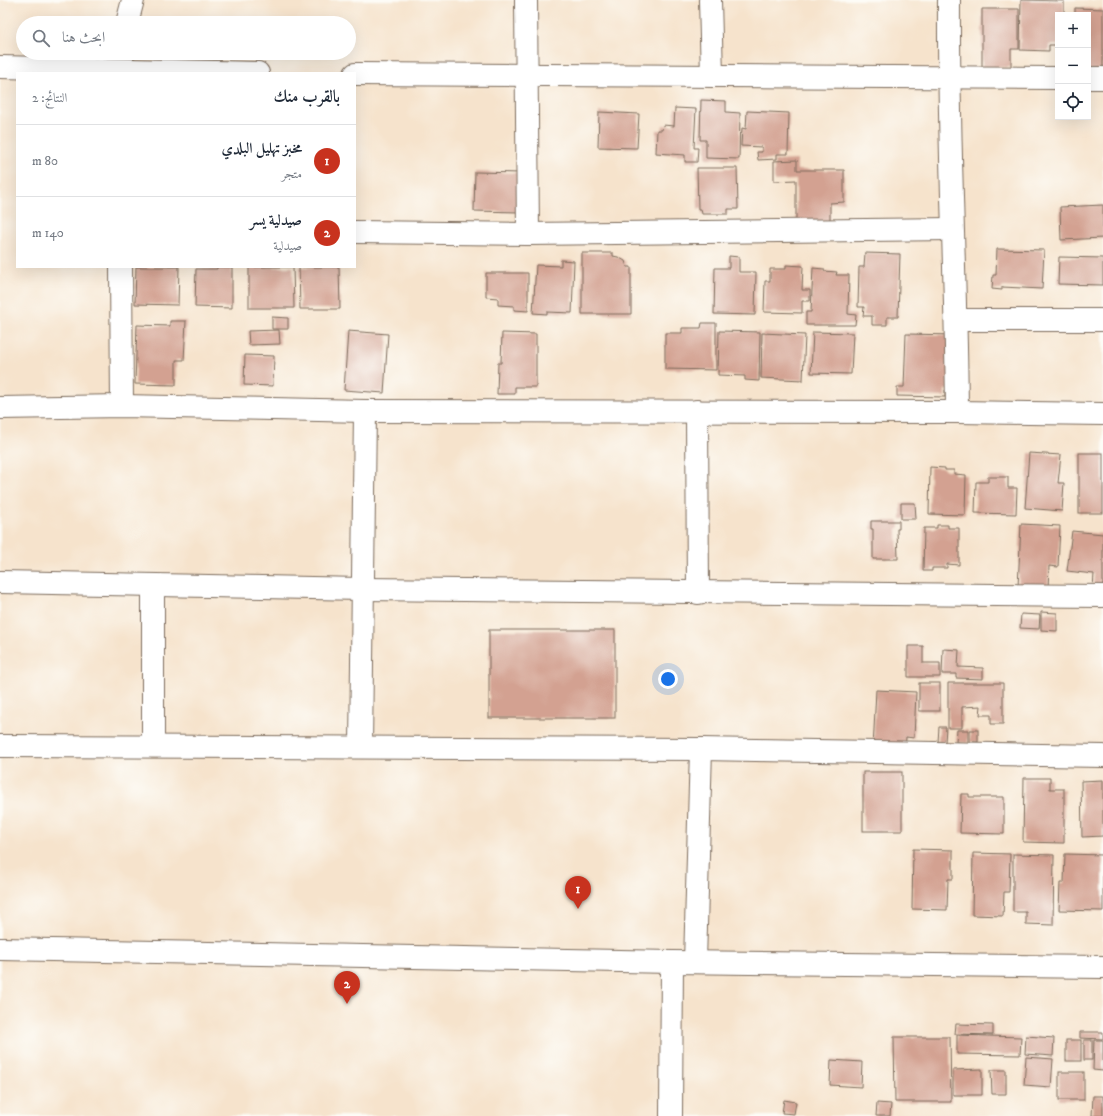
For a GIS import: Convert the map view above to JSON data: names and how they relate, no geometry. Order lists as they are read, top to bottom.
{
  "page": {
    "map_buttons": ["+", "−"],
    "search": "ابحث هنا",
    "heading": ["بالقرب منك", "النتائج: 2"],
    "list": [
      {
        "mark": "1",
        "name": "مخبز تهليل البلدي",
        "note": "متجر",
        "value": "80 m"
      },
      {
        "mark": "2",
        "name": "صيدلية يسر",
        "note": "صيدلية",
        "value": "140 m"
      }
    ],
    "pins": ["1", "2"]
  }
}
